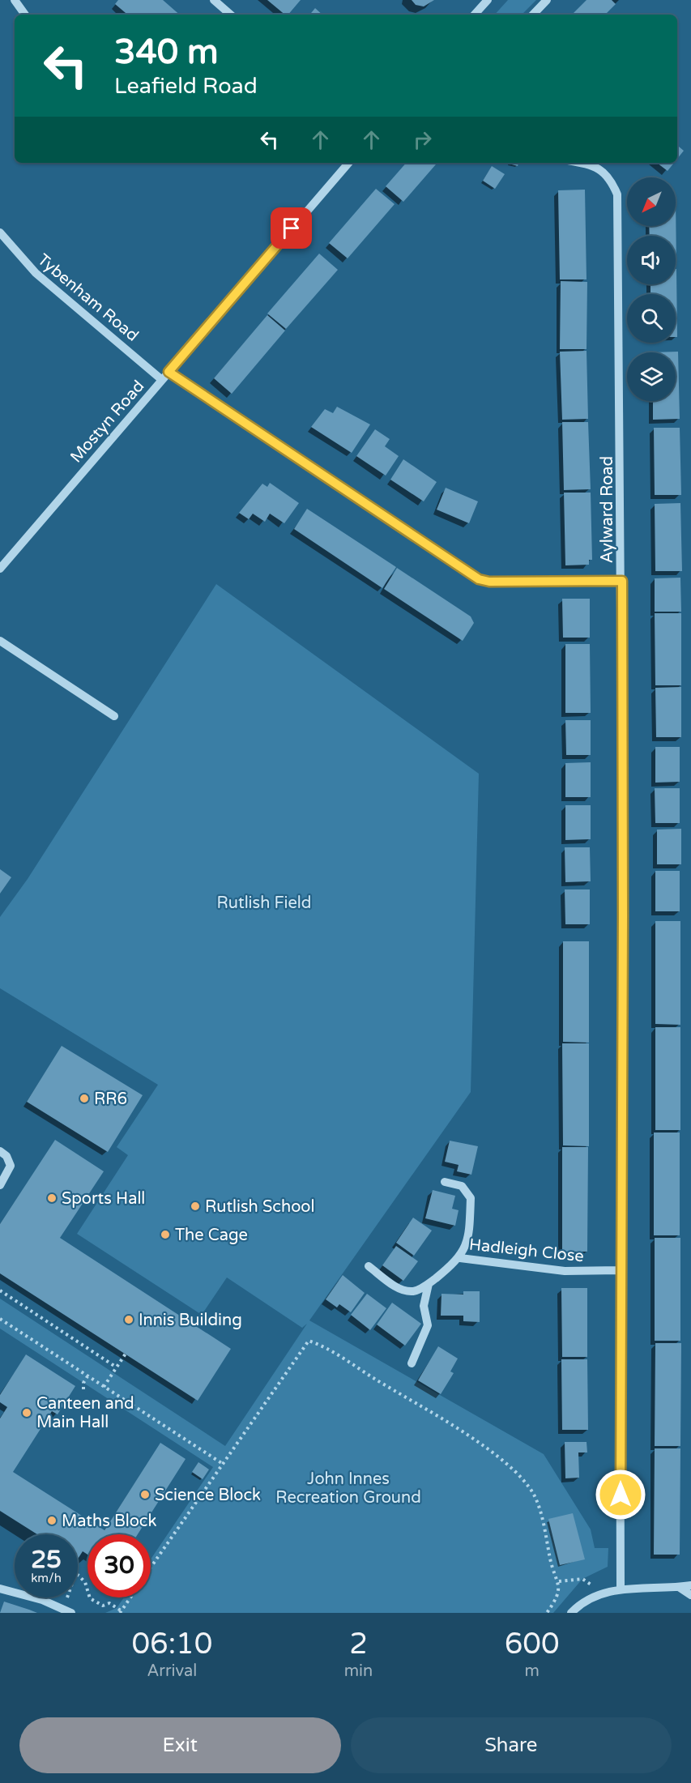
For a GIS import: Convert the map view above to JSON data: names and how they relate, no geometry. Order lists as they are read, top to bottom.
{
  "streets": {
    "street": [
      "Tybenham Road",
      "Mostyn Road",
      "Aylward Road",
      "Hadleigh Close"
    ]
  },
  "crossings": [
    ["Tybenham Road", "Mostyn Road"],
    ["Aylward Road", "Hadleigh Close"]
  ],
  "parks": ["Rutlish Field", "John Innes Recreation Ground"],
  "places": [
    "RR6",
    "Sports Hall",
    "Rutlish School",
    "The Cage",
    "Innis Building",
    "Canteen and Main Hall",
    "Science Block",
    "Maths Block"
  ],
  "north": "bottom left",
  "page": {
    "turn": ["340 m", "Leafield Road"],
    "speed": "25 km/h",
    "limit": "30",
    "eta": [
      "06:10",
      "Arrival",
      "2",
      "min",
      "600",
      "m"
    ],
    "buttons": ["Exit", "Share"]
  }
}
